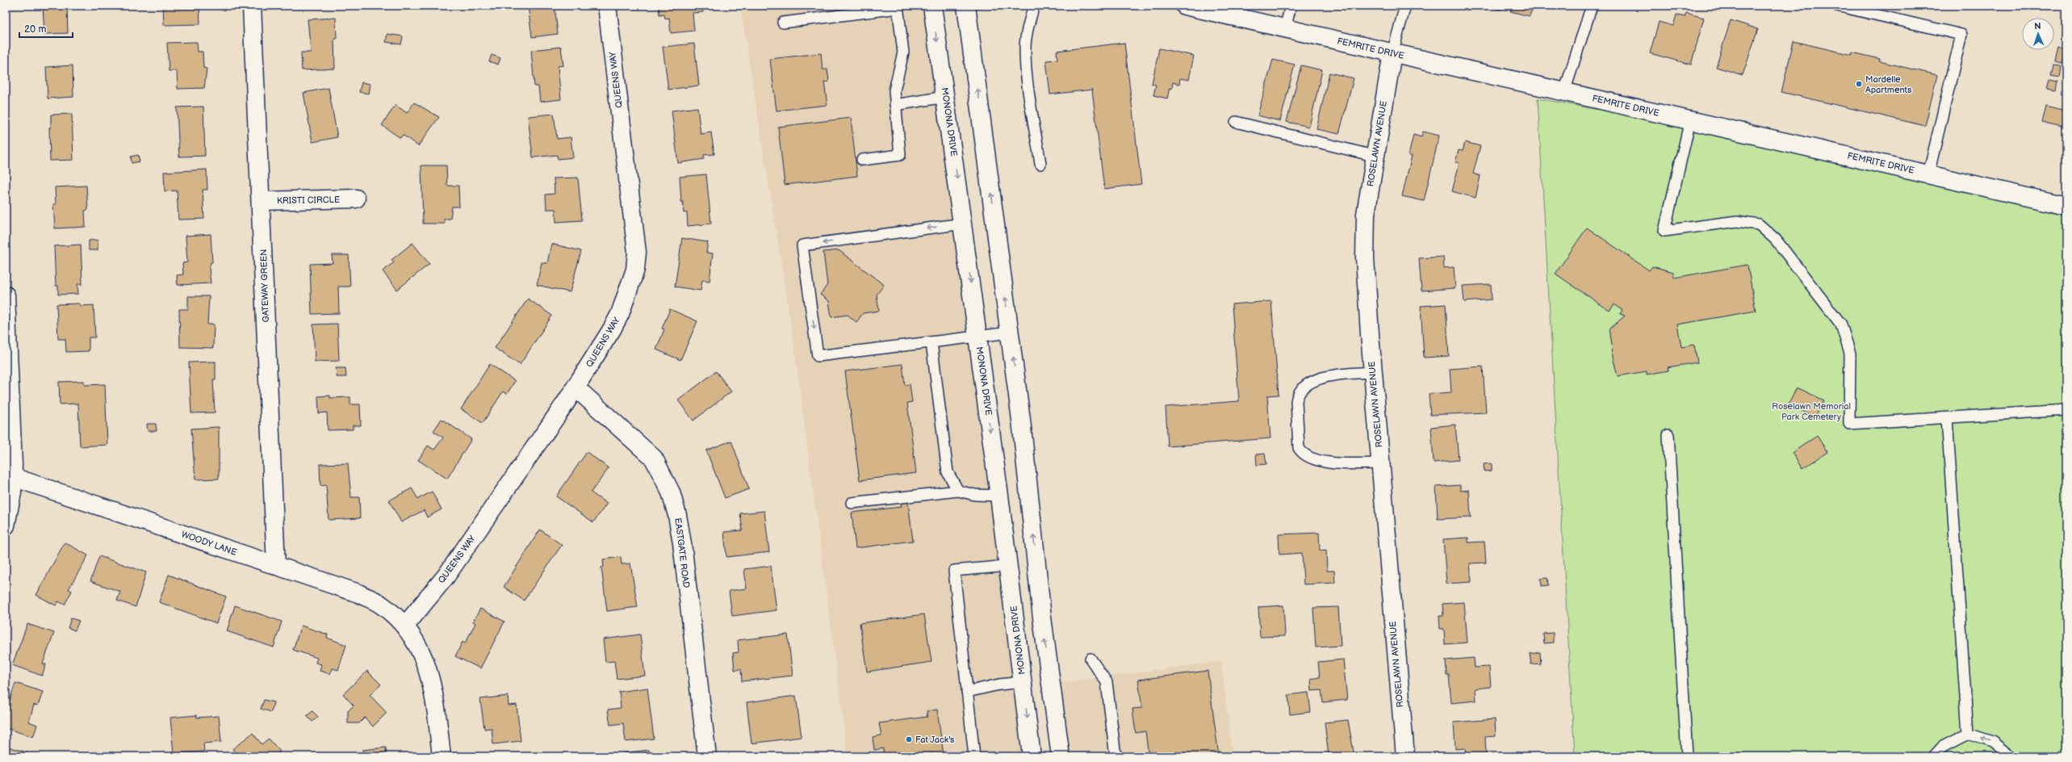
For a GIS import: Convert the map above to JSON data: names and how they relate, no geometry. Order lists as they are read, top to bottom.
{
  "streets": {
    "street": [
      "FEMRITE DRIVE",
      "QUEENS WAY",
      "MONONA DRIVE",
      "ROSELAWN AVENUE",
      "KRISTI CIRCLE",
      "GATEWAY GREEN",
      "WOODY LANE",
      "EASTGATE ROAD"
    ]
  },
  "crossings": [
    ["FEMRITE DRIVE", "ROSELAWN AVENUE"],
    ["QUEENS WAY", "WOODY LANE"],
    ["QUEENS WAY", "EASTGATE ROAD"],
    ["KRISTI CIRCLE", "GATEWAY GREEN"],
    ["GATEWAY GREEN", "WOODY LANE"]
  ],
  "parks": ["Roselawn Memorial Park Cemetery"],
  "places": ["Mardelle Apartments", "Fat Jack's"],
  "scale_bar": "20 m",
  "north": "top"
}
